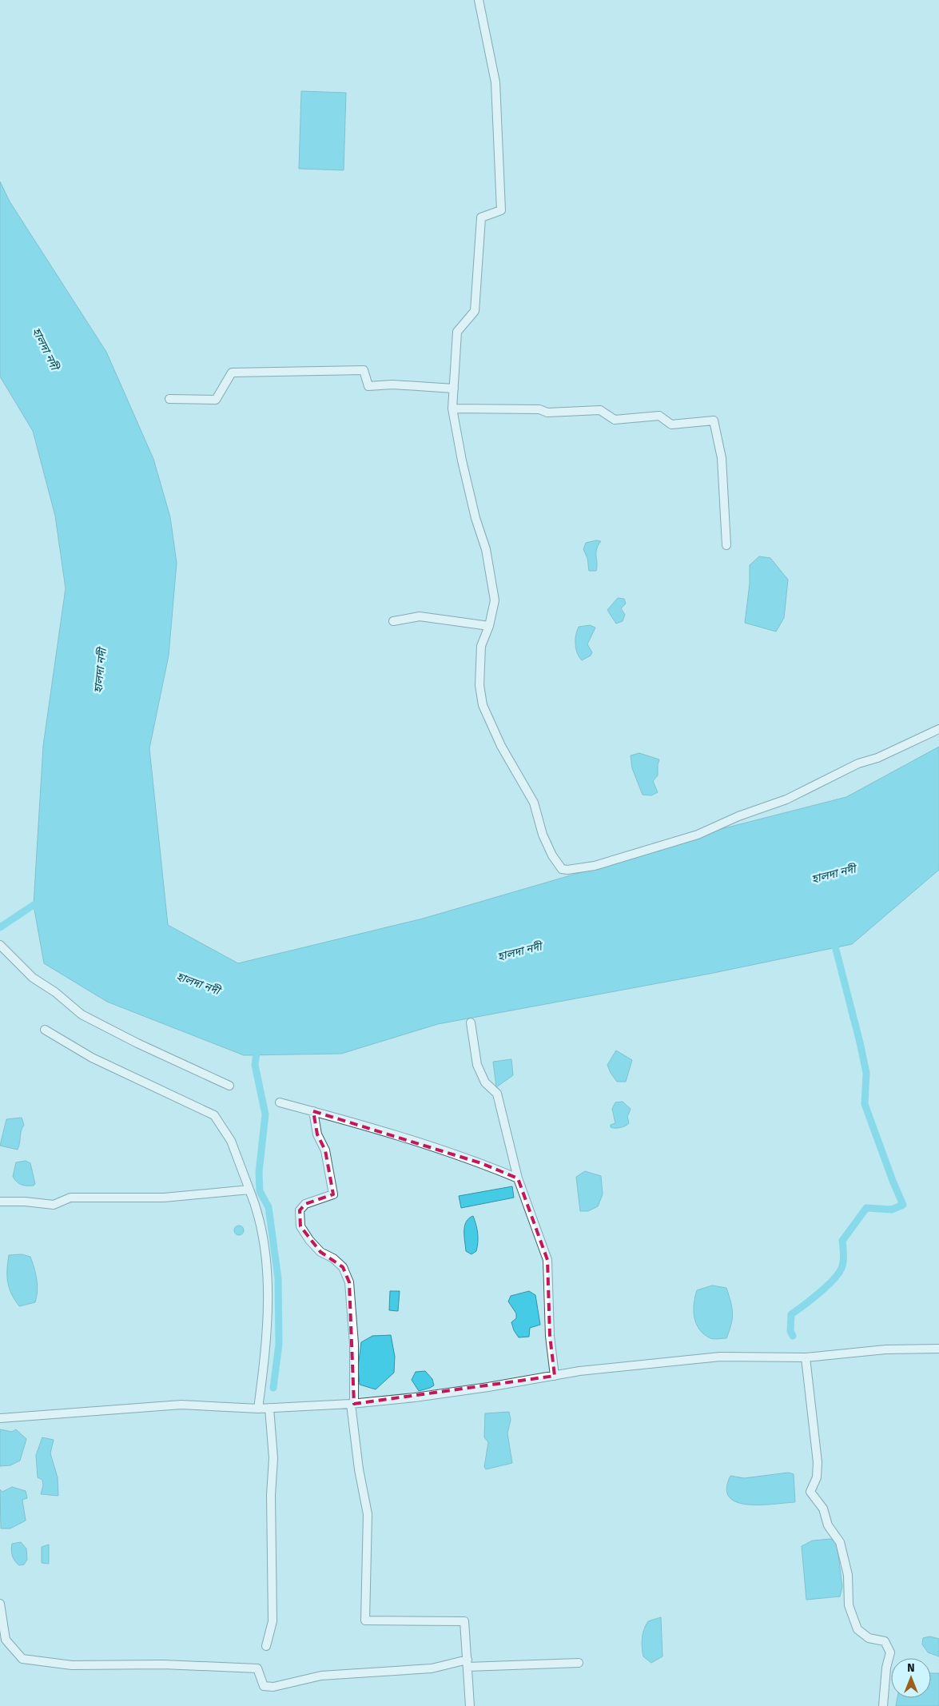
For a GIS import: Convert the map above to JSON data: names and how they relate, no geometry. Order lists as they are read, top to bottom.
{
  "water": ["হালদা নদী"],
  "north": "top"
}
